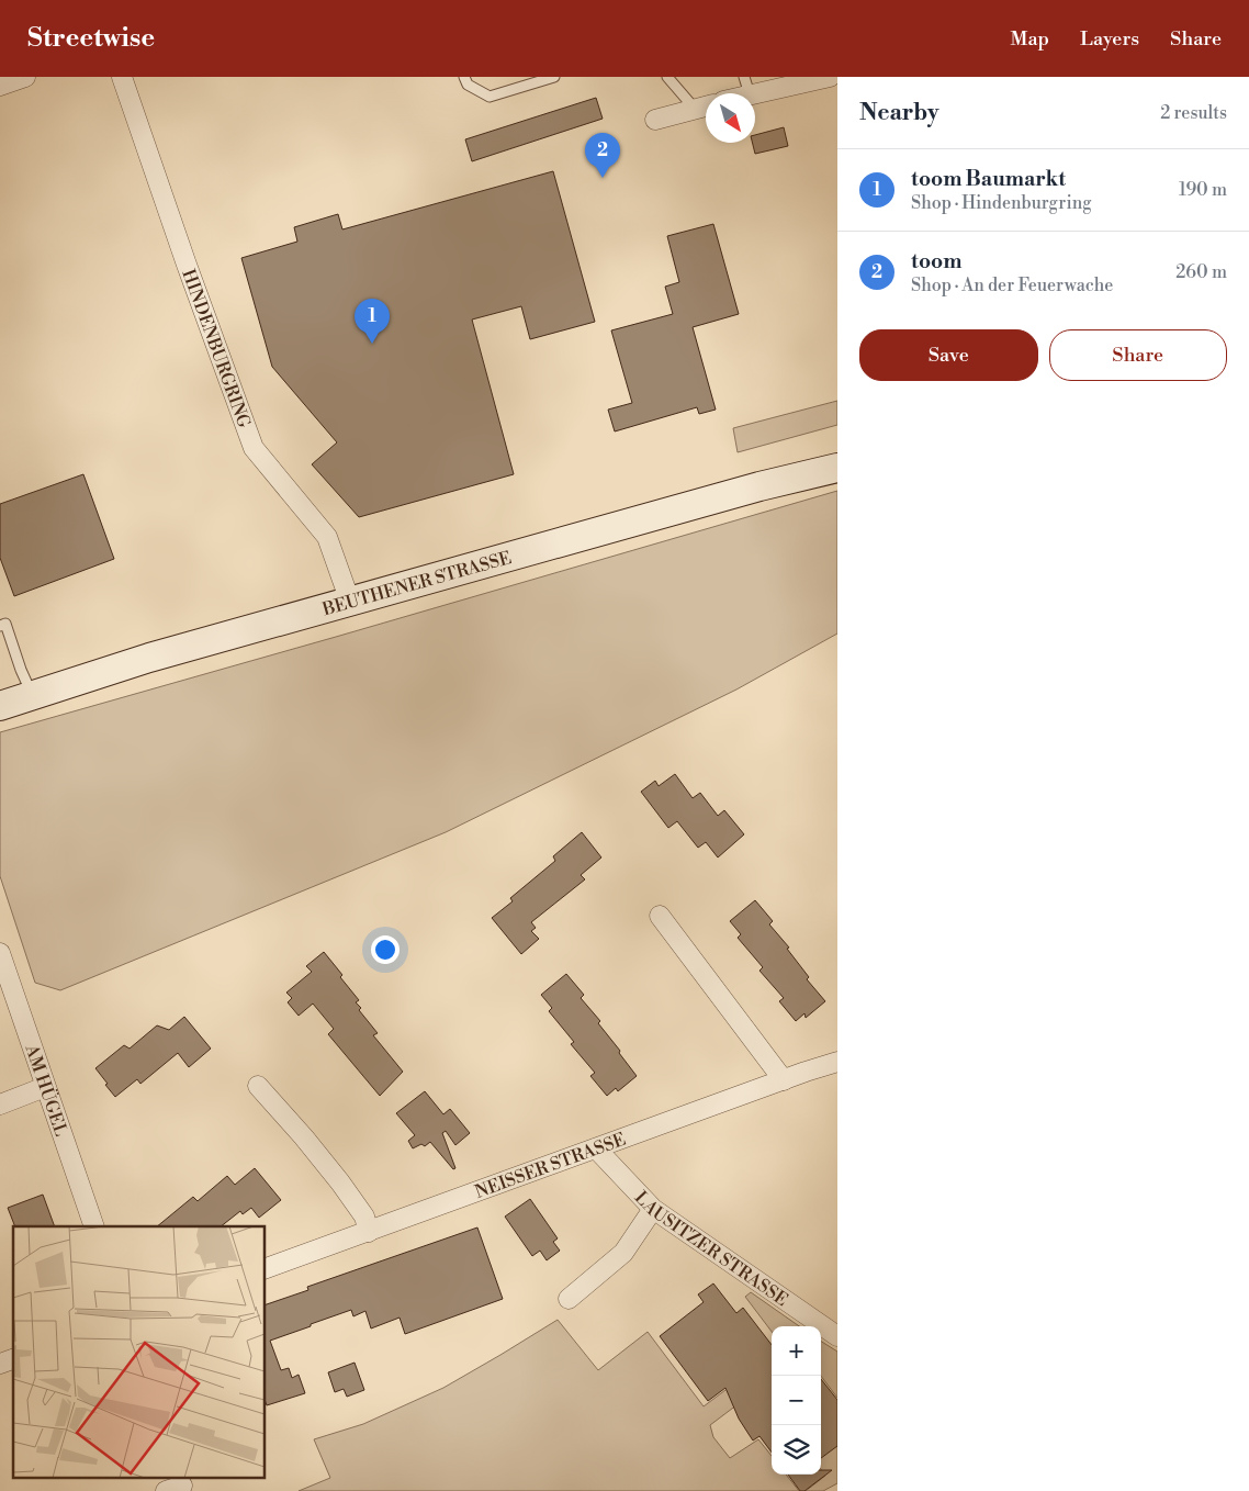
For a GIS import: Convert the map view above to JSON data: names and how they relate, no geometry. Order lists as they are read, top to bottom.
{
  "streets": {
    "main road": ["BEUTHENER STRASSE"],
    "street": [
      "HINDENBURGRING",
      "AM HÜGEL",
      "NEISSER STRASSE",
      "LAUSITZER STRASSE"
    ]
  },
  "crossings": [
    ["HINDENBURGRING", "BEUTHENER STRASSE"],
    ["NEISSER STRASSE", "LAUSITZER STRASSE"]
  ],
  "north": "bottom right",
  "page": {
    "header": "Streetwise",
    "nav": ["Map", "Layers", "Share"],
    "heading": ["Nearby", "2 results"],
    "pins": ["2", "1"],
    "list": [
      {
        "mark": "1",
        "name": "toom Baumarkt",
        "note": "Shop · Hindenburgring",
        "value": "190 m"
      },
      {
        "mark": "2",
        "name": "toom",
        "note": "Shop · An der Feuerwache",
        "value": "260 m"
      }
    ],
    "buttons": ["Save", "Share"],
    "map_buttons": ["+", "−"]
  }
}
